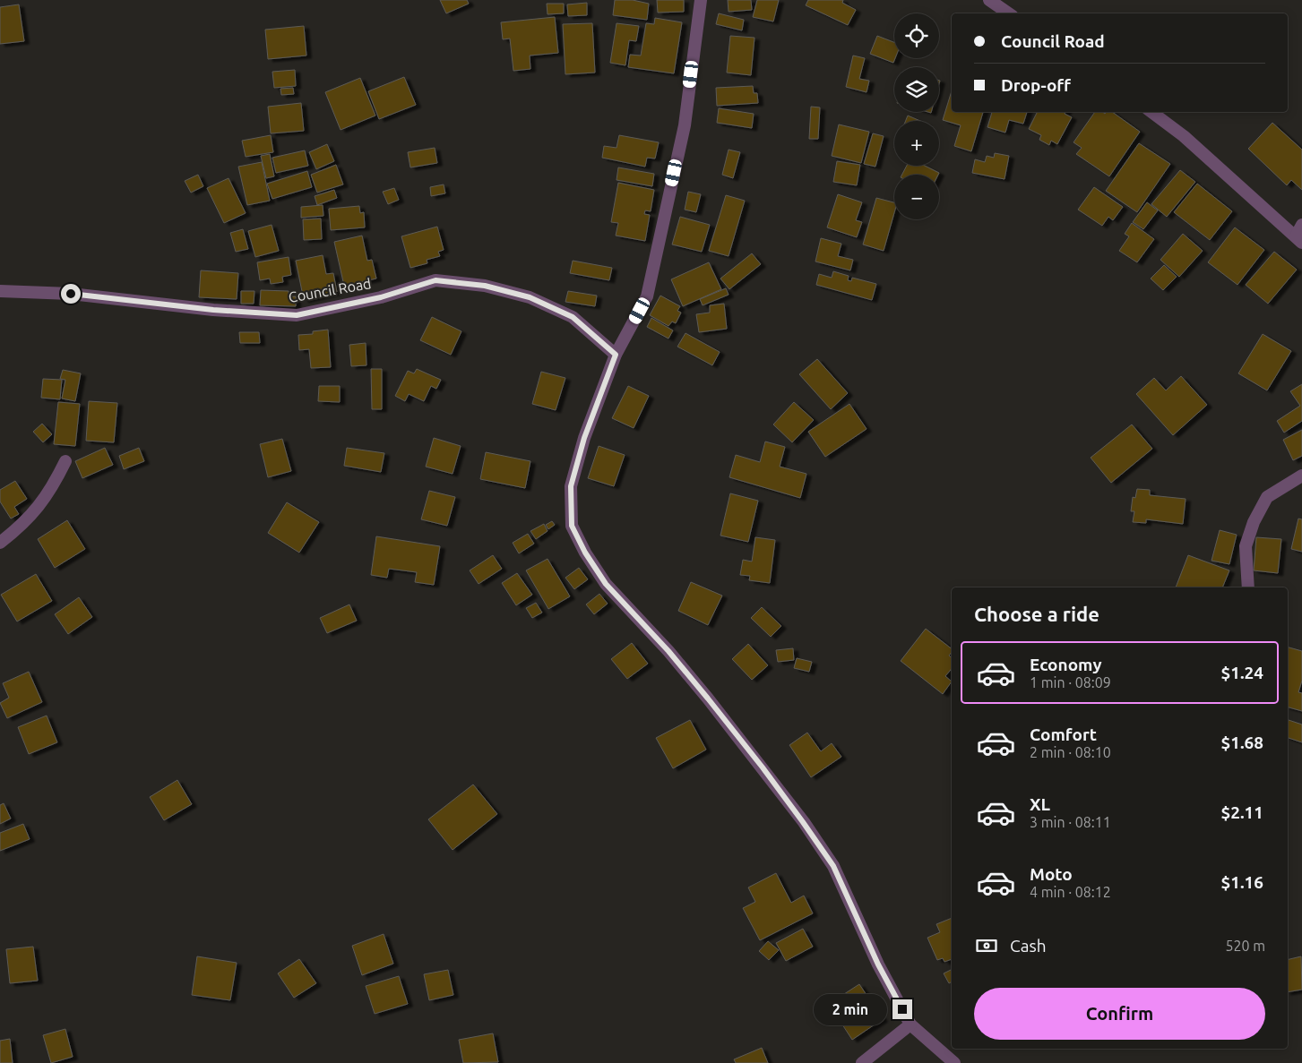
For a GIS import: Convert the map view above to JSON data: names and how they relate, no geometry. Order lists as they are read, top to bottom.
{
  "streets": {
    "street": ["Council Road"]
  },
  "page": {
    "map_buttons": ["+", "−"],
    "banner": ["Council Road", "Drop-off"],
    "heading": "Choose a ride",
    "list": [
      {
        "name": "Economy",
        "note": "1 min · 08:09",
        "value": "$1.24"
      },
      {
        "name": "Comfort",
        "note": "2 min · 08:10",
        "value": "$1.68"
      },
      {
        "name": "XL",
        "note": "3 min · 08:11",
        "value": "$2.11"
      },
      {
        "name": "Moto",
        "note": "4 min · 08:12",
        "value": "$1.16"
      }
    ],
    "pay": ["Cash", "520 m"],
    "buttons": "Confirm",
    "bubble": "2 min"
  }
}
